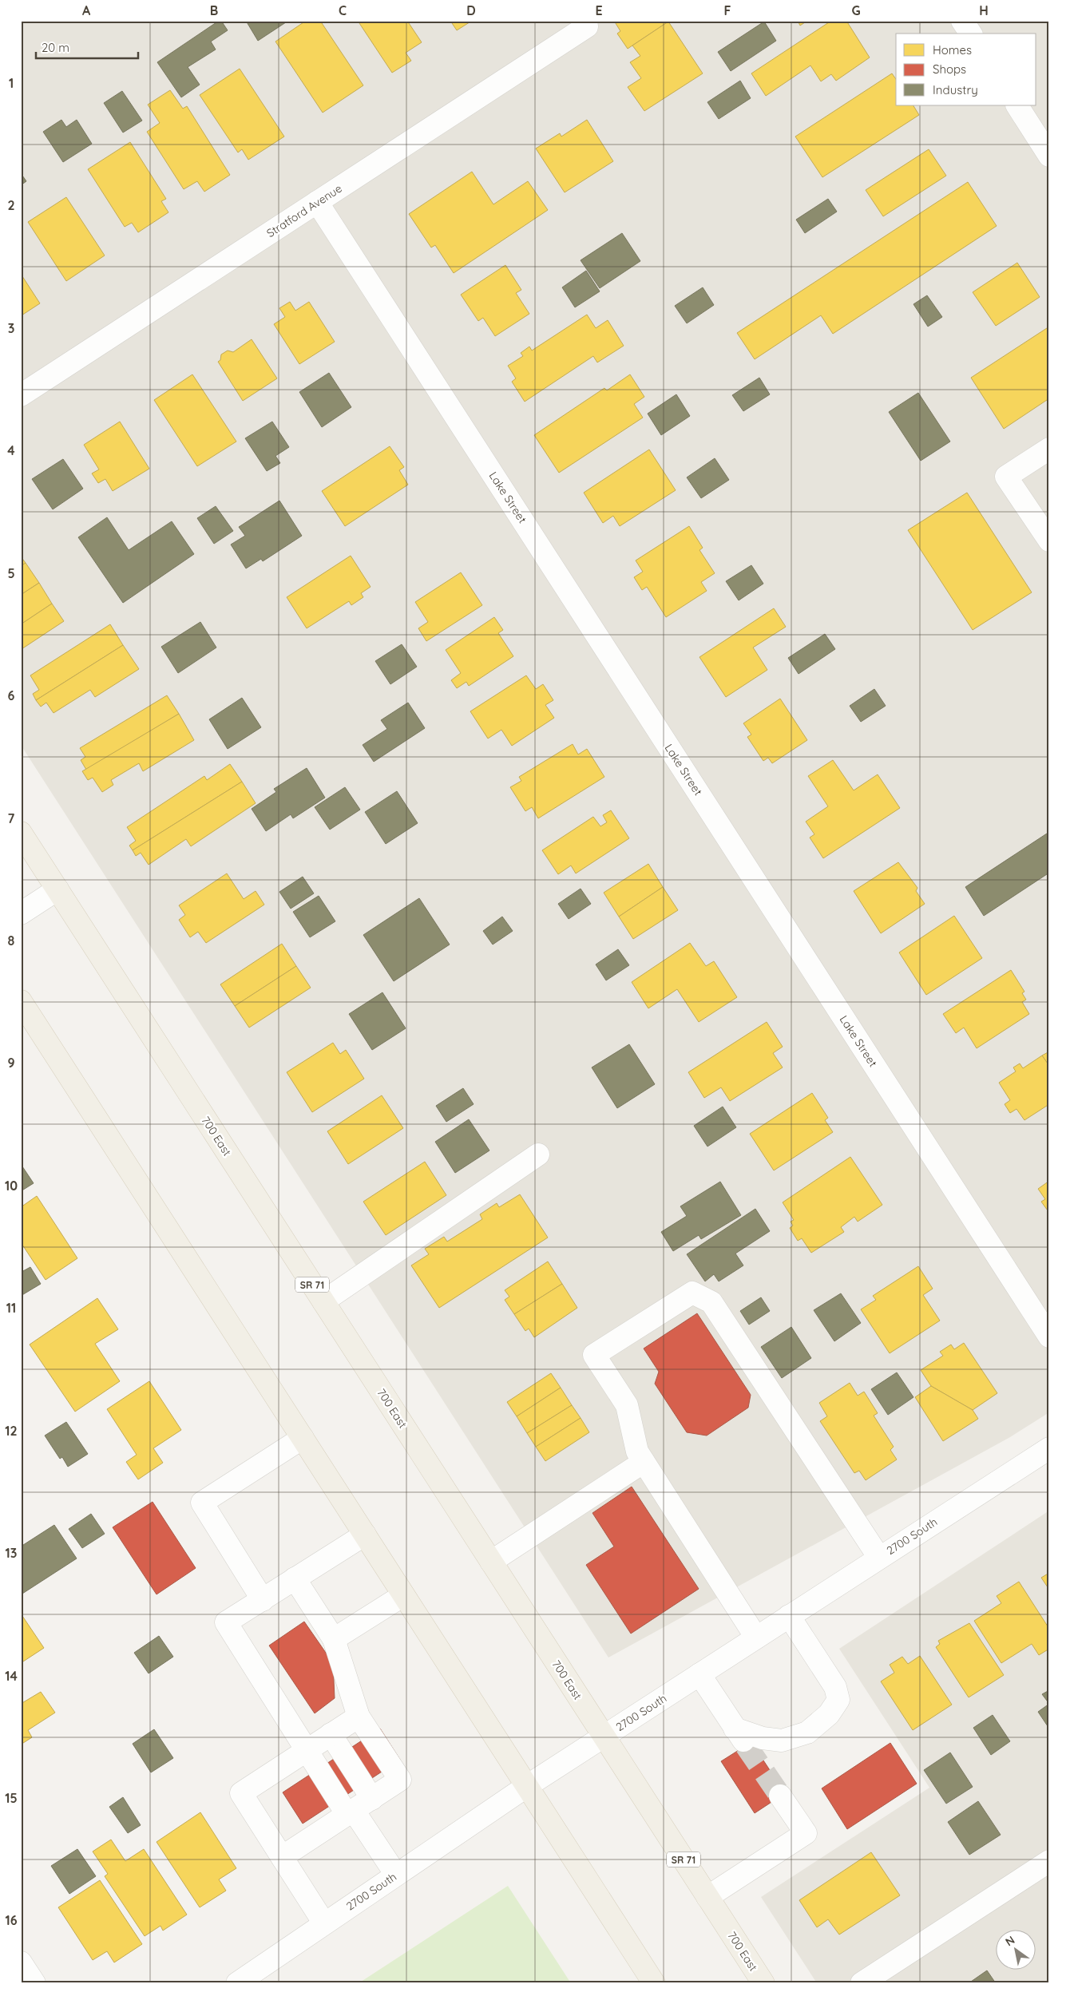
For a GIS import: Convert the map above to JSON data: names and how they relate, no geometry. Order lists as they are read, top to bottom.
{
  "streets": {
    "main road": ["700 East", "SR 71"],
    "street": ["Stratford Avenue", "Lake Street", "2700 South"]
  },
  "crossings": [
    ["Stratford Avenue", "Lake Street"],
    ["700 East", "2700 South"]
  ],
  "legend": ["Homes", "Shops", "Industry"],
  "scale_bar": "20 m",
  "north": "top left",
  "grid": {
    "columns": [
      "A",
      "B",
      "C",
      "D",
      "E",
      "F",
      "G",
      "H"
    ],
    "rows": [
      "1",
      "2",
      "3",
      "4",
      "5",
      "6",
      "7",
      "8",
      "9",
      "10",
      "11",
      "12",
      "13",
      "14",
      "15",
      "16"
    ]
  }
}
